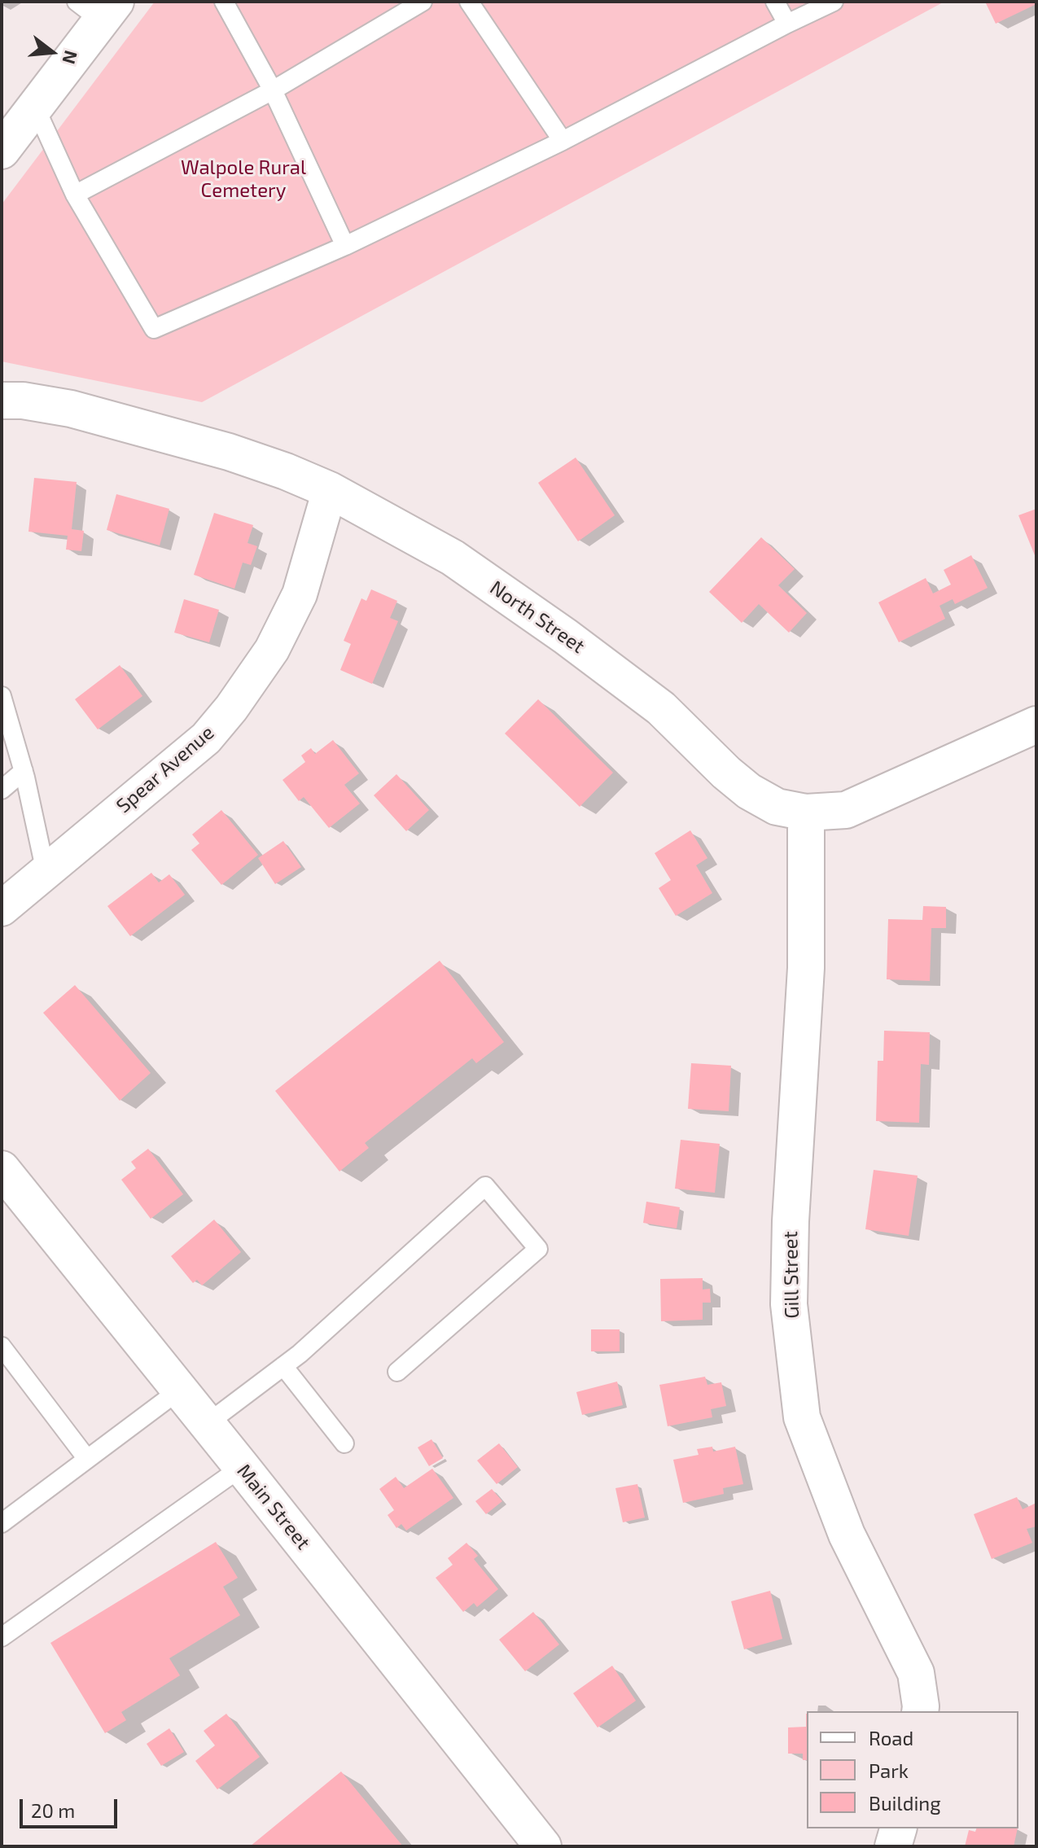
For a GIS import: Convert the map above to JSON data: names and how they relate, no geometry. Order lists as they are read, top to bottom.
{
  "streets": {
    "street": [
      "North Street",
      "Spear Avenue",
      "Gill Street",
      "Main Street"
    ]
  },
  "crossings": [
    ["North Street", "Spear Avenue"],
    ["North Street", "Gill Street"]
  ],
  "parks": ["Walpole Rural Cemetery"],
  "legend": ["Road", "Park", "Building"],
  "scale_bar": "20 m",
  "north": "right"
}
